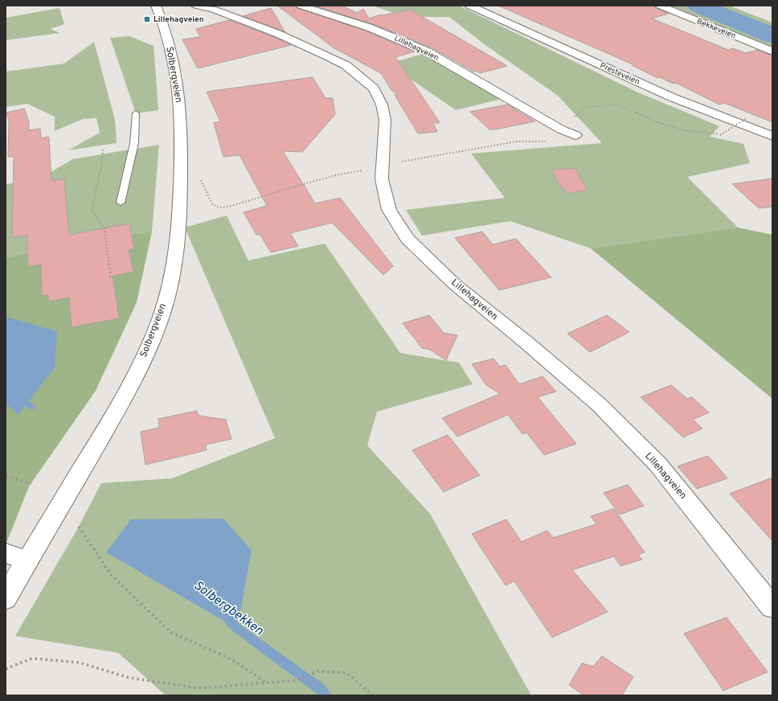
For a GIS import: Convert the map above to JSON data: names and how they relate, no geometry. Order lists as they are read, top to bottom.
{
  "streets": {
    "street": [
      "Bekkeveien",
      "Lillehagveien",
      "Presteveien",
      "Solbergveien"
    ]
  },
  "water": ["Solbergbekken"],
  "places": {
    "transit": ["Lillehagveien"]
  }
}
